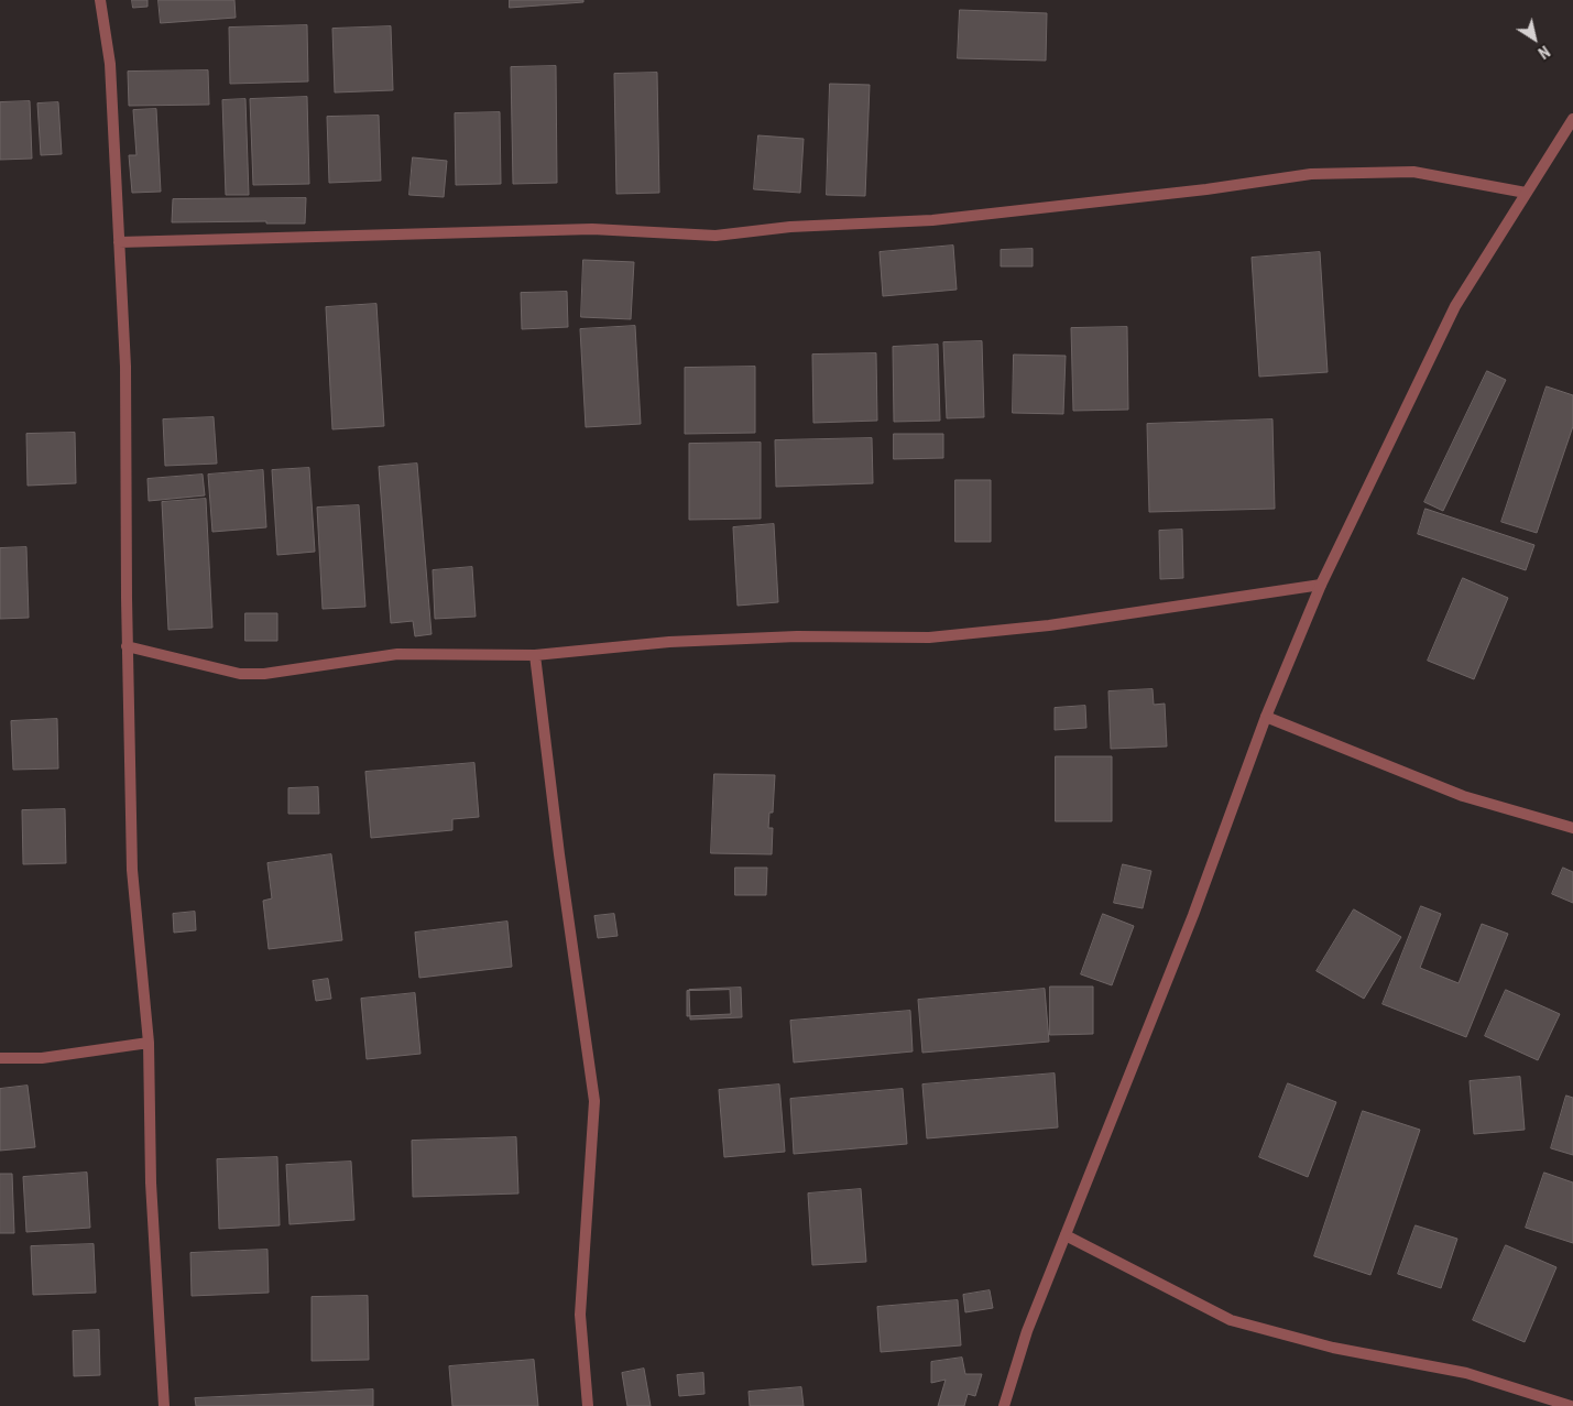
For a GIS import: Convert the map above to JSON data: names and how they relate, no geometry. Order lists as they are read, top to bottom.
{
  "north": "bottom right"
}
